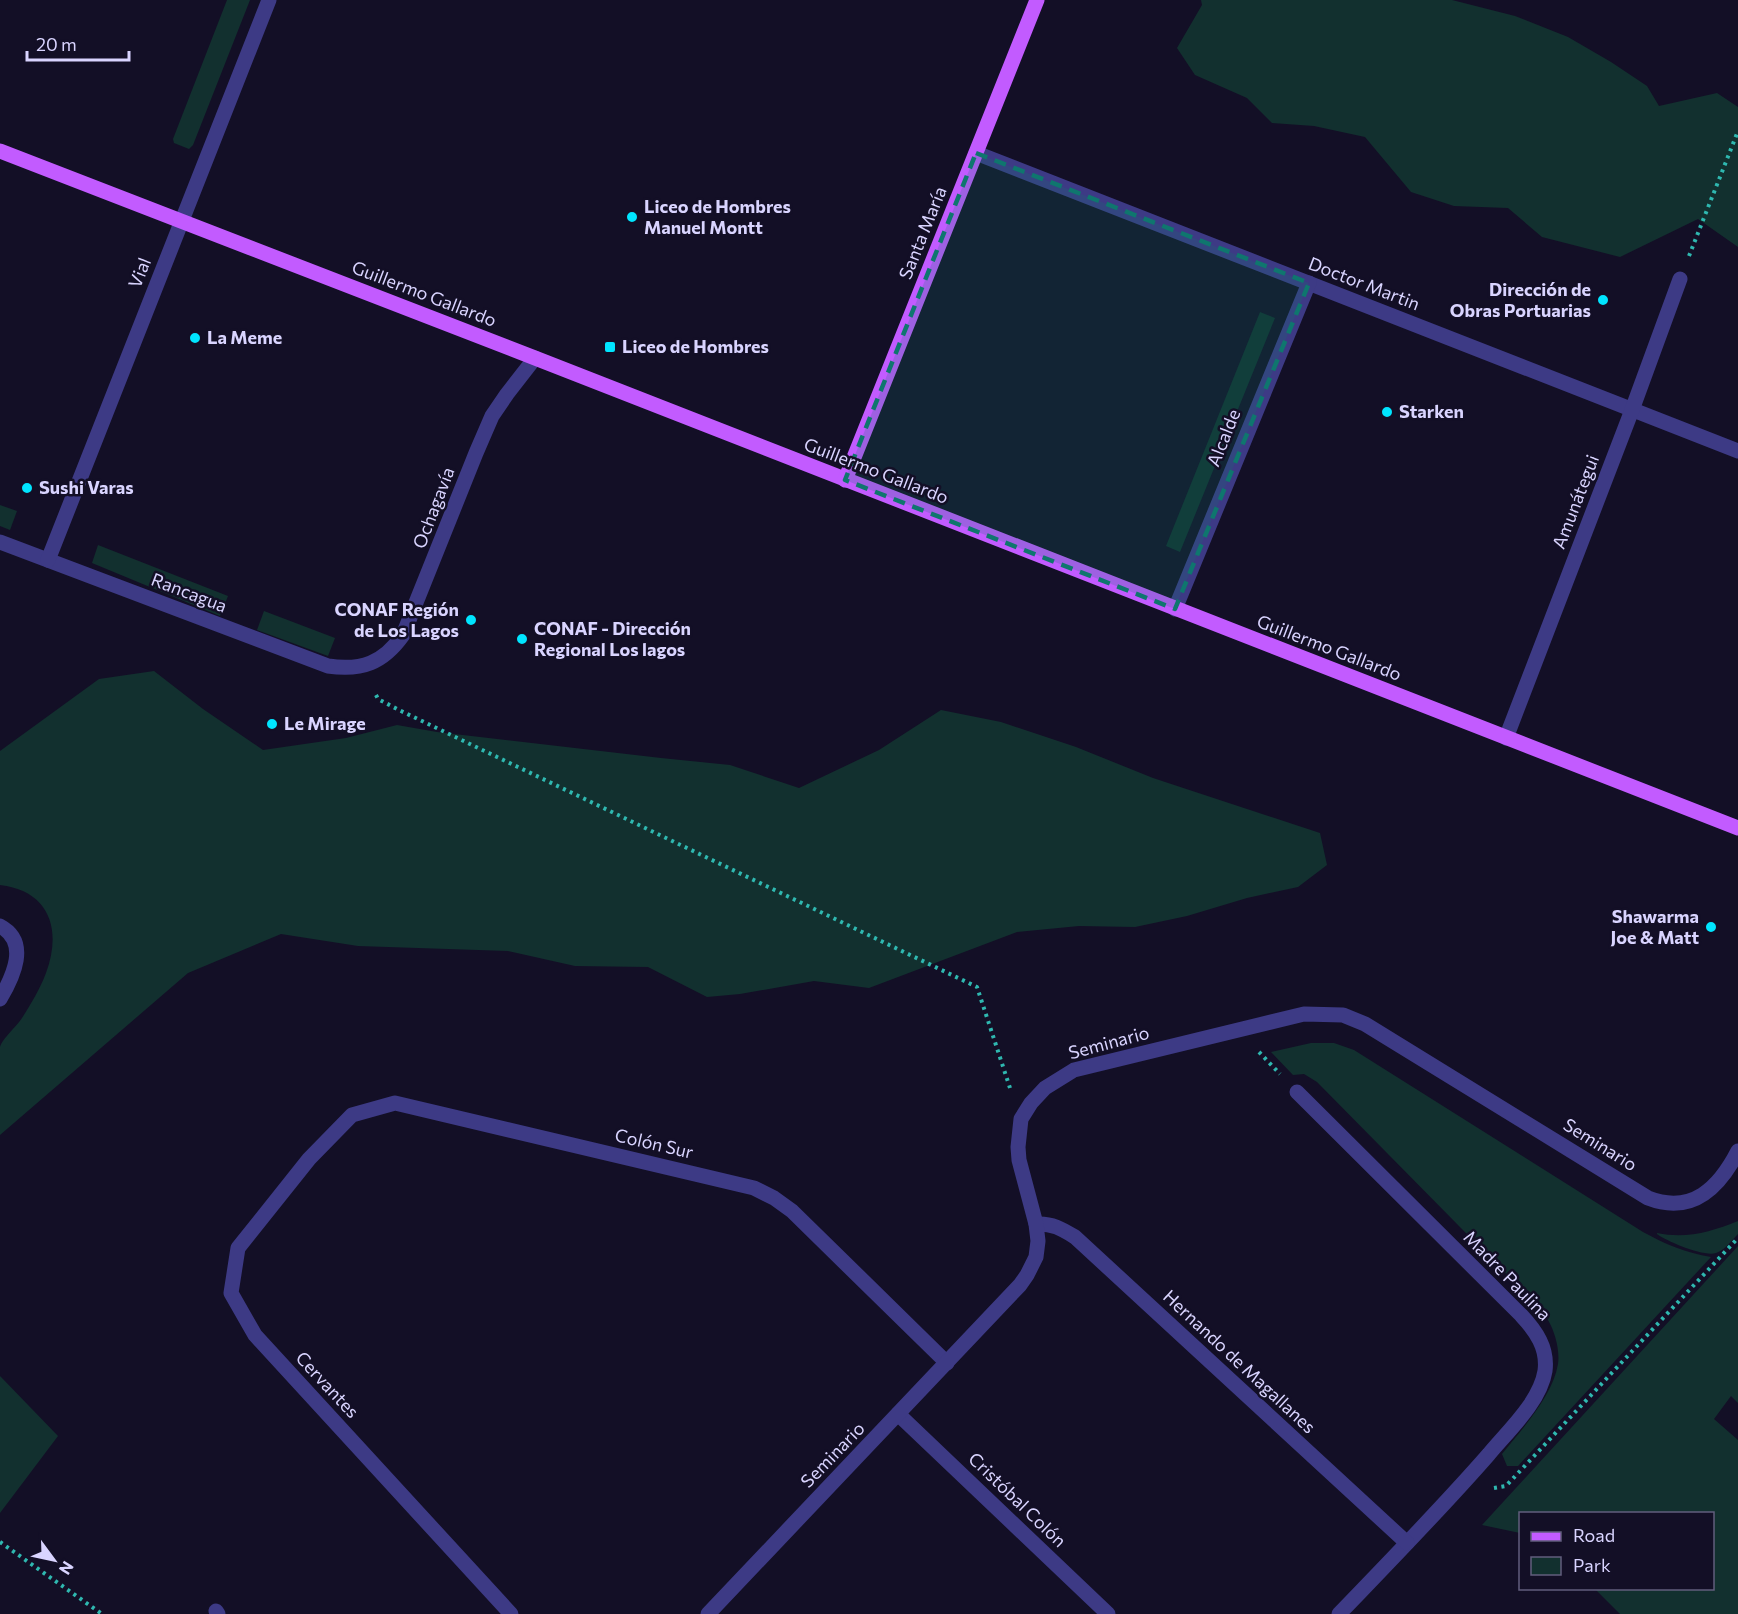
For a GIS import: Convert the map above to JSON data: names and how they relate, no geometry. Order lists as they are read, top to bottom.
{
  "streets": {
    "main road": ["Santa María", "Guillermo Gallardo"],
    "street": [
      "Vial",
      "Doctor Martin",
      "Alcalde",
      "Amunátegui",
      "Ochagavía",
      "Rancagua",
      "Seminario",
      "Colón Sur",
      "Madre Paulina",
      "Hernando de Magallanes",
      "Cervantes",
      "Cristóbal Colón"
    ]
  },
  "crossings": [
    ["Santa María", "Doctor Martin"],
    ["Santa María", "Guillermo Gallardo"],
    ["Vial", "Guillermo Gallardo"],
    ["Vial", "Rancagua"],
    ["Doctor Martin", "Alcalde"],
    ["Doctor Martin", "Amunátegui"],
    ["Guillermo Gallardo", "Alcalde"],
    ["Guillermo Gallardo", "Amunátegui"],
    ["Guillermo Gallardo", "Ochagavía"],
    ["Ochagavía", "Rancagua"],
    ["Seminario", "Colón Sur"],
    ["Seminario", "Hernando de Magallanes"],
    ["Seminario", "Cristóbal Colón"],
    ["Colón Sur", "Cervantes"],
    ["Madre Paulina", "Hernando de Magallanes"]
  ],
  "places": {
    "other": [
      "Liceo de Hombres Manuel Montt",
      "Dirección de Obras Portuarias",
      "La Meme",
      "Starken",
      "Sushi Varas",
      "CONAF Región de Los Lagos",
      "CONAF - Dirección Regional Los lagos",
      "Le Mirage",
      "Shawarma Joe & Matt"
    ],
    "transit": ["Liceo de Hombres"]
  },
  "legend": ["Road", "Park"],
  "scale_bar": "20 m",
  "north": "bottom right"
}
